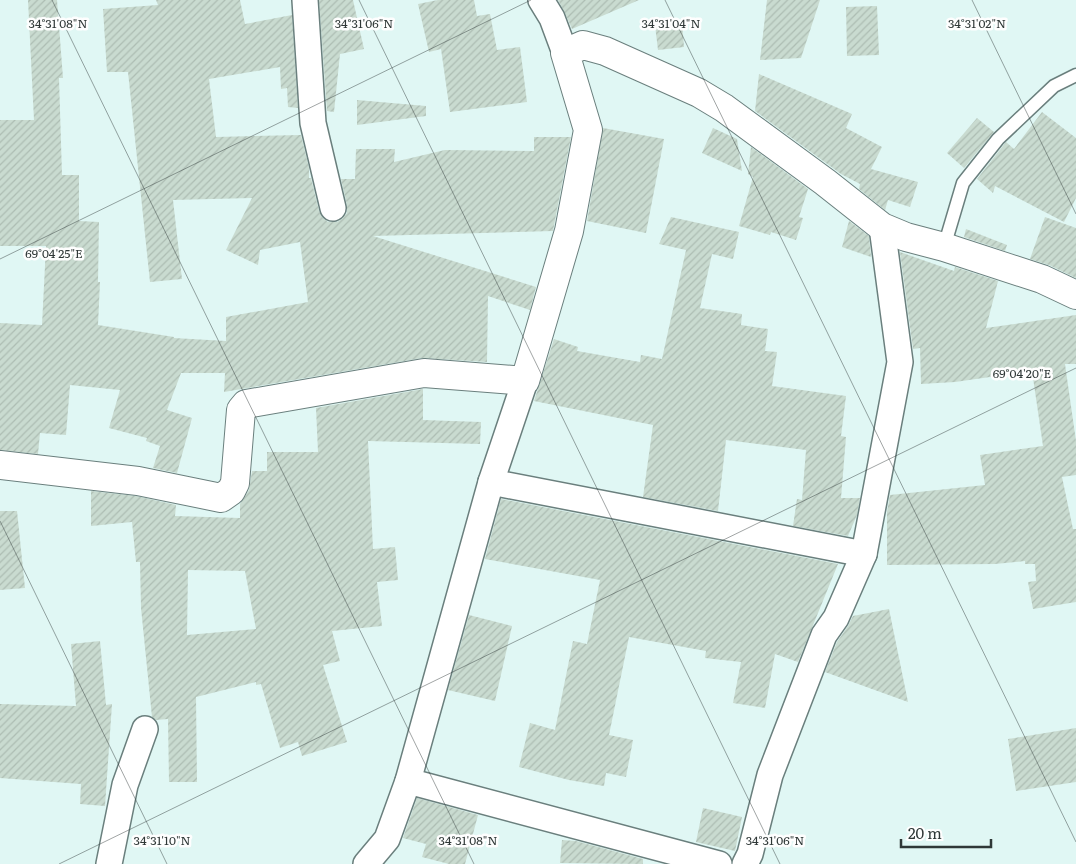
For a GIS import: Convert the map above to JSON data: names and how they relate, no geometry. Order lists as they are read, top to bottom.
{
  "scale_bar": "20 m",
  "coordinates": [
    "34°31'04\"N",
    "34°31'02\"N",
    "34°31'08\"N",
    "34°31'06\"N",
    "69°04'25\"E",
    "69°04'20\"E",
    "34°31'10\"N"
  ]
}
